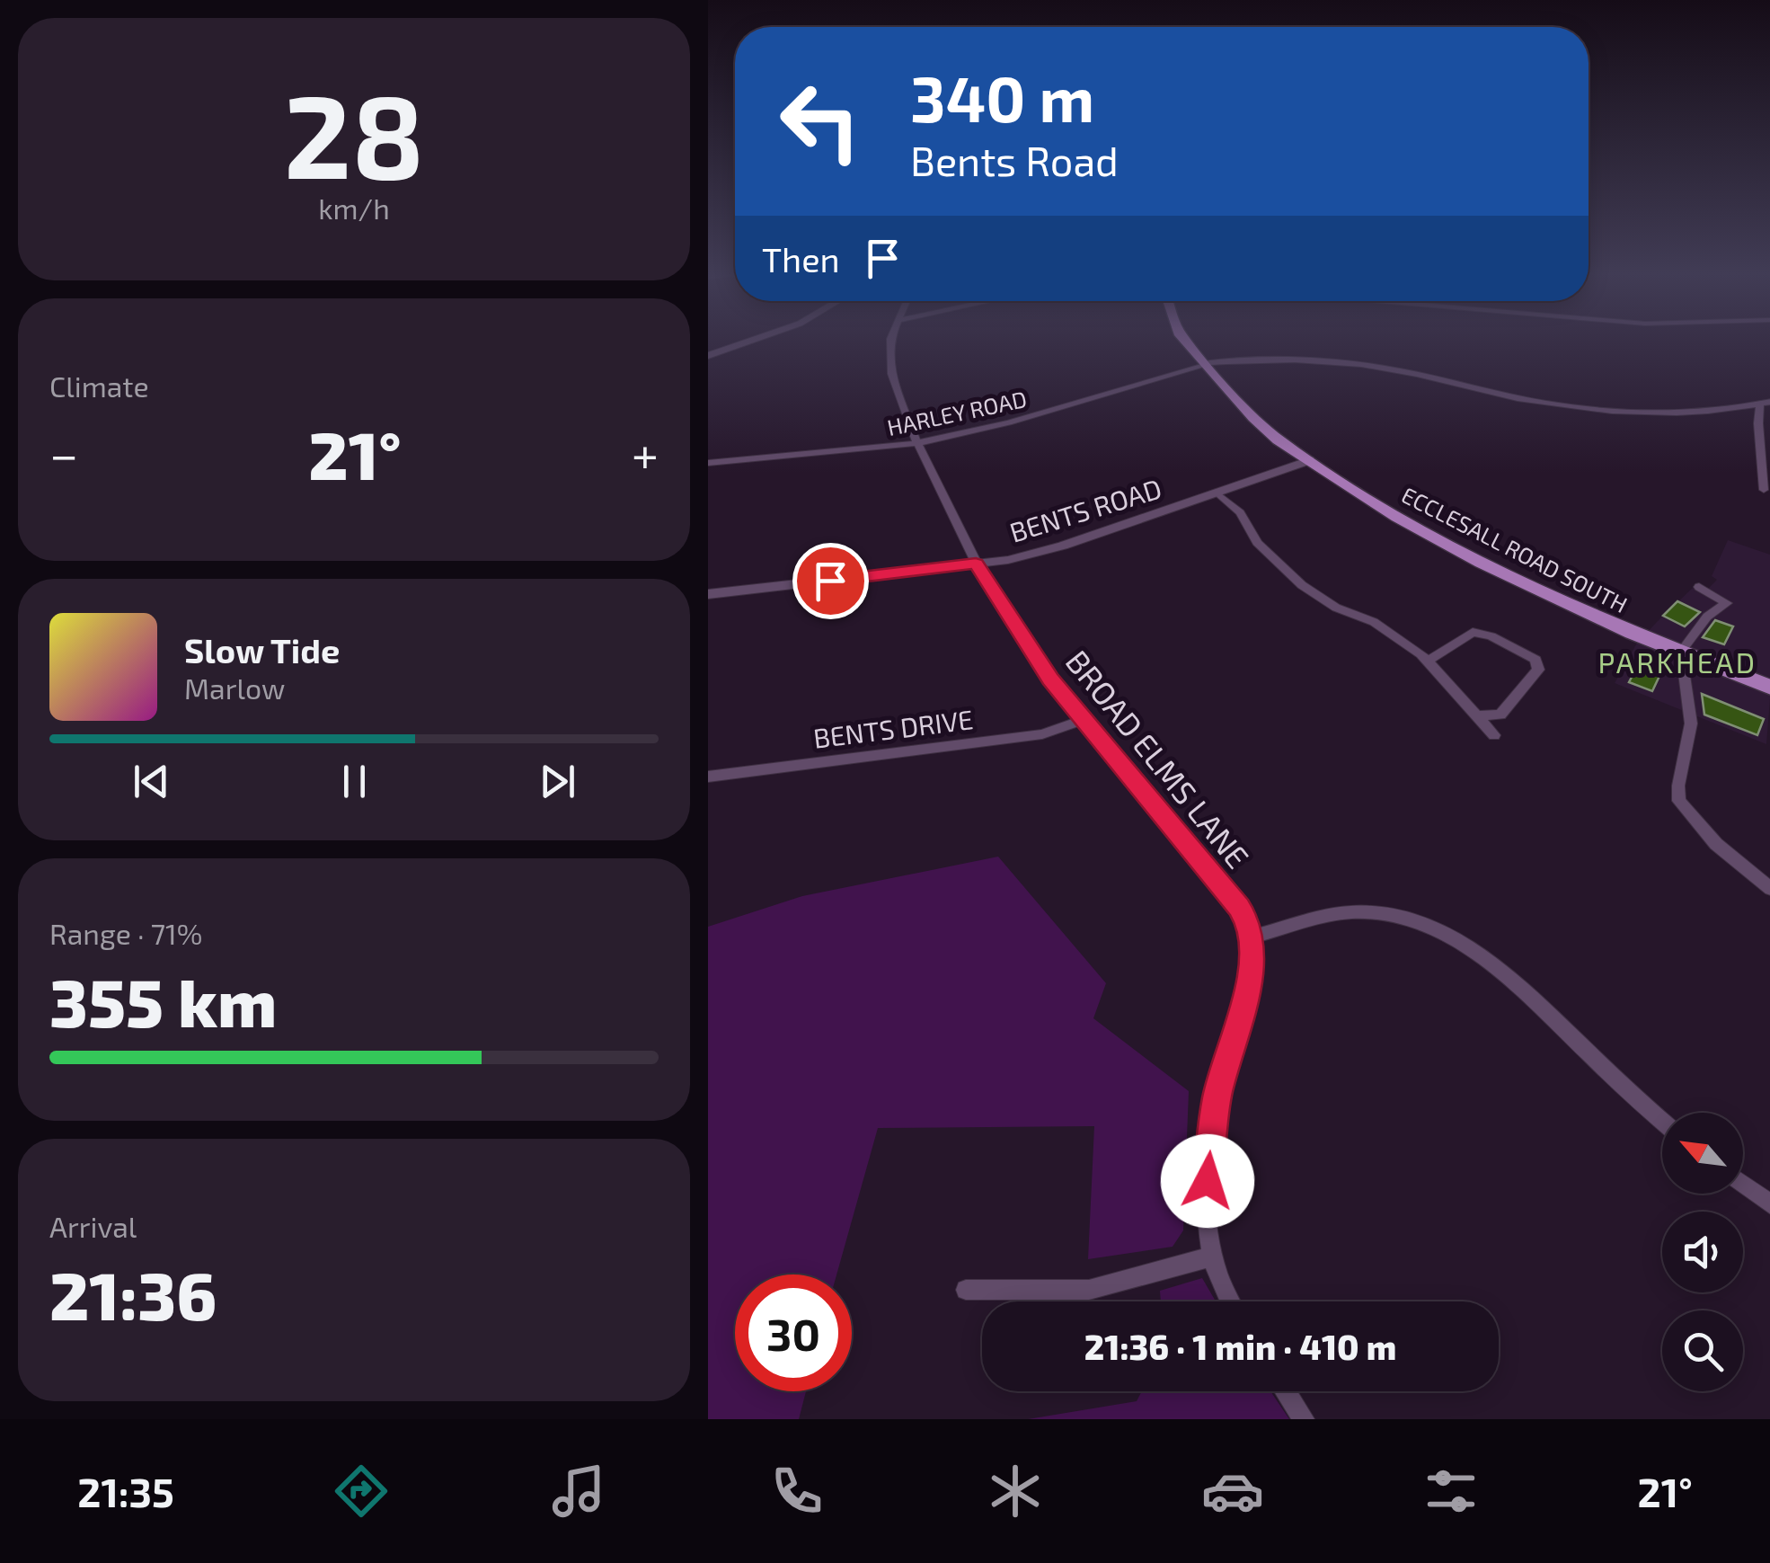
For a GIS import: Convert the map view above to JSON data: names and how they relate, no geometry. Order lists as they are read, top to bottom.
{
  "streets": {
    "main road": ["ECCLESALL ROAD SOUTH"],
    "street": [
      "HARLEY ROAD",
      "BENTS ROAD",
      "BENTS DRIVE",
      "BROAD ELMS LANE"
    ]
  },
  "crossings": [
    ["HARLEY ROAD", "ECCLESALL ROAD SOUTH"],
    ["HARLEY ROAD", "BROAD ELMS LANE"],
    ["BENTS ROAD", "ECCLESALL ROAD SOUTH"],
    ["BENTS ROAD", "BROAD ELMS LANE"],
    ["BENTS DRIVE", "BROAD ELMS LANE"]
  ],
  "districts": ["PARKHEAD"],
  "north": "top left",
  "page": {
    "tile": [
      ["28", "km/h"],
      "Climate",
      ["Range · 71%", "355 km"],
      ["Arrival", "21:36"]
    ],
    "turn": ["340 m", "Bents Road"],
    "then": "Then",
    "heat": ["−", "21°", "+"],
    "song": ["Slow Tide", "Marlow"],
    "limit": "30",
    "trip": "21:36 · 1 min · 410 m",
    "tabs": ["21:35", "21°"]
  }
}
